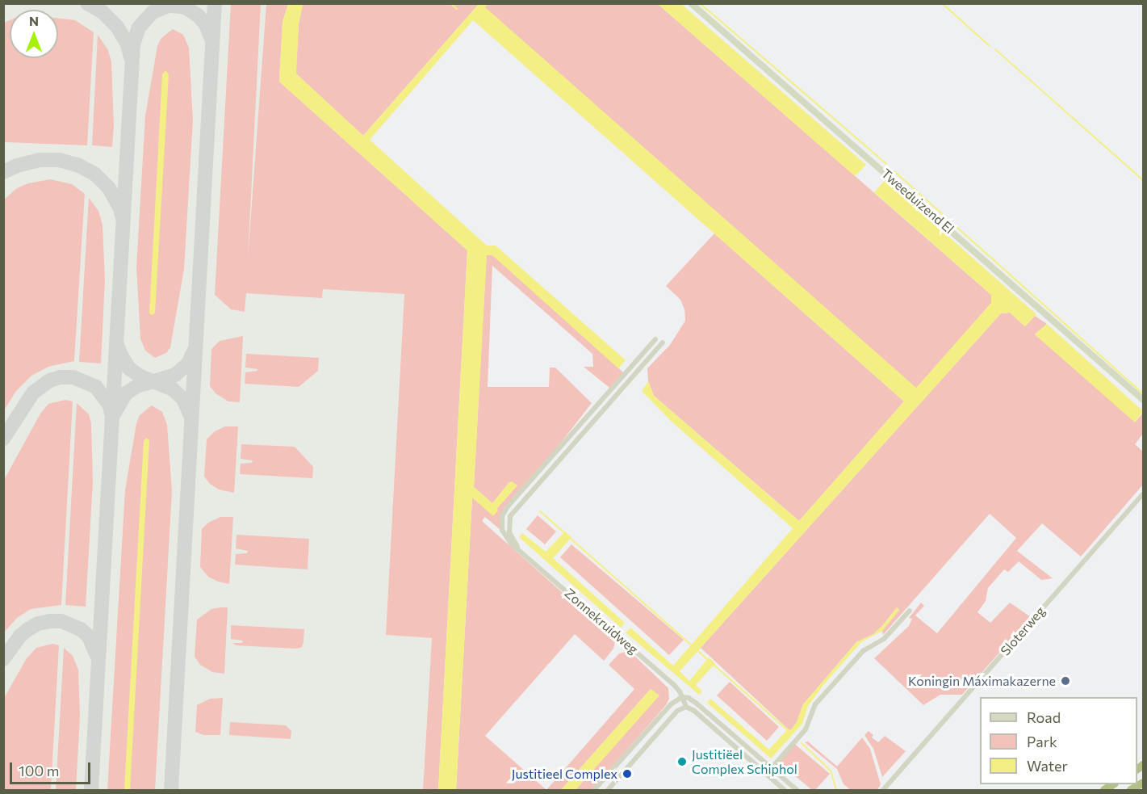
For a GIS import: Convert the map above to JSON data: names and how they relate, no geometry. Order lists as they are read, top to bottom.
{
  "streets": {
    "street": ["Tweeduizend El", "Zonnekruidweg", "Sloterweg"]
  },
  "places": ["Koningin Máximakazerne", "Justitiëel Complex Schiphol", "Justitieel Complex"],
  "legend": ["Road", "Park", "Water"],
  "scale_bar": "100 m",
  "north": "top"
}
